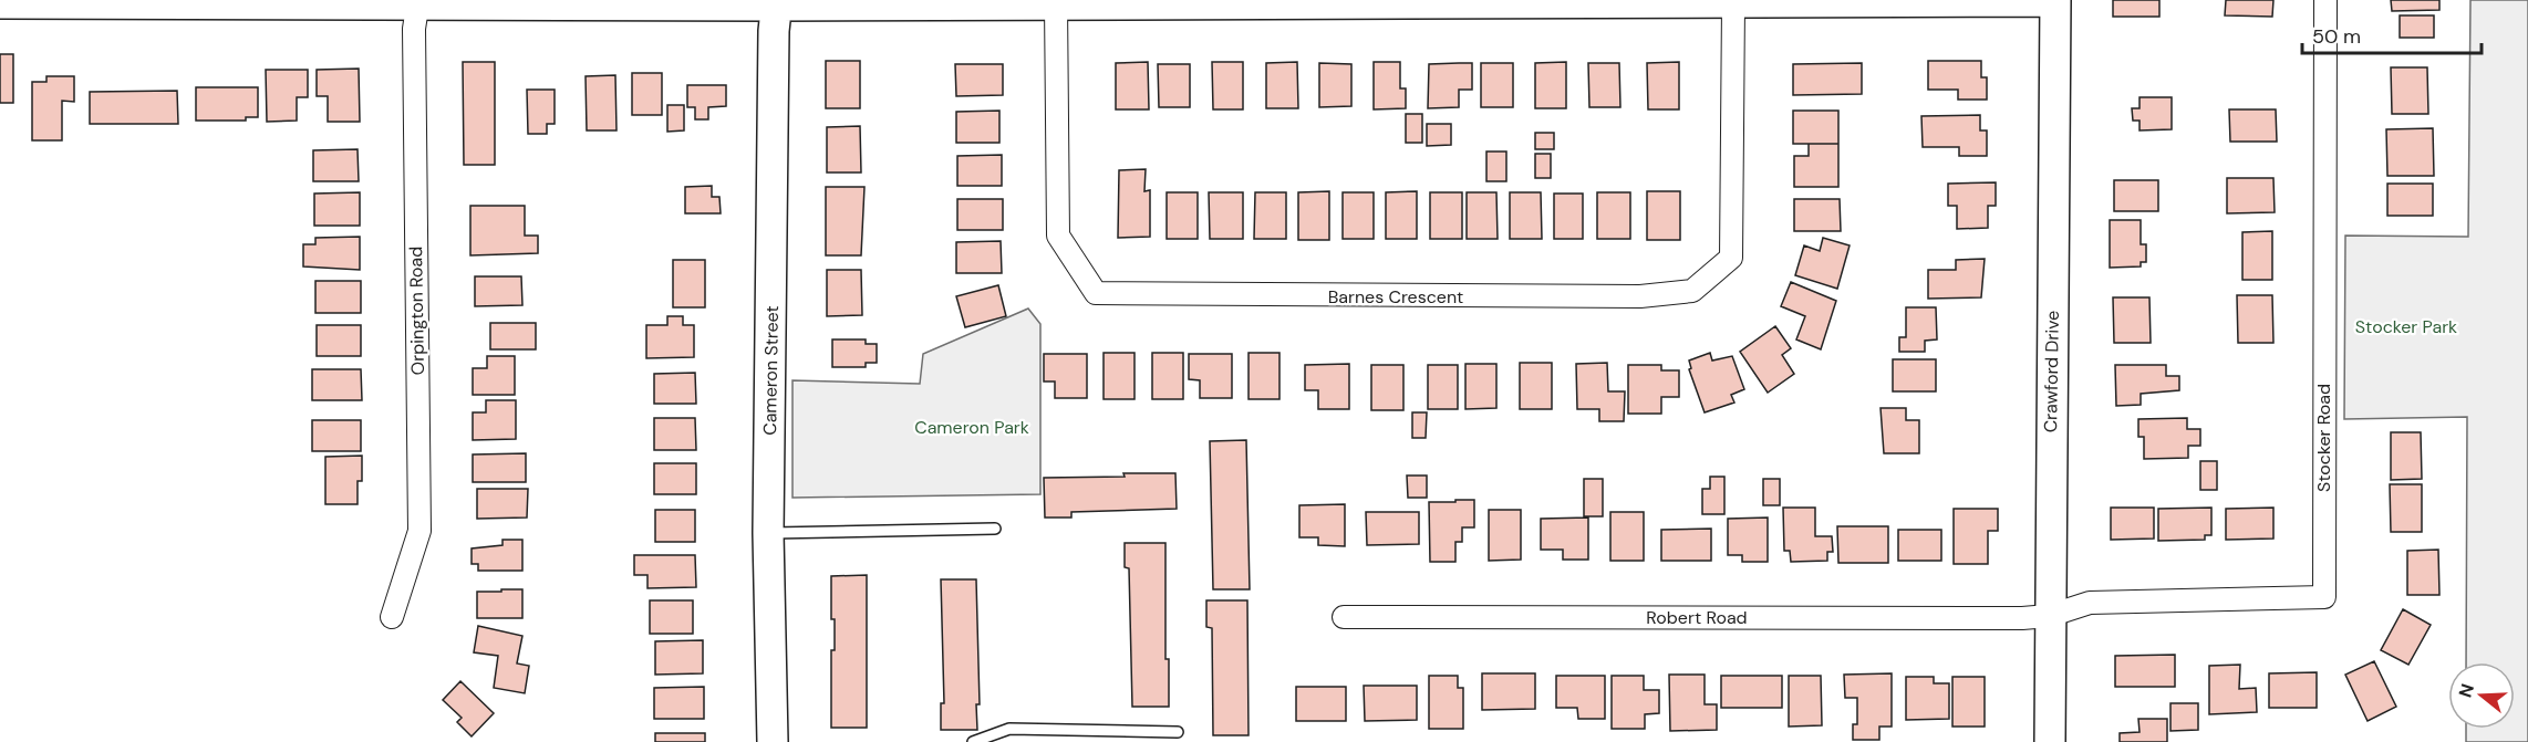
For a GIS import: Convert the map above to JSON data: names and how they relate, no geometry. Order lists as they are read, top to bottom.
{
  "streets": {
    "street": [
      "Barnes Crescent",
      "Orpington Road",
      "Cameron Street",
      "Crawford Drive",
      "Stocker Road",
      "Robert Road"
    ]
  },
  "crossings": [
    ["Crawford Drive", "Stocker Road"],
    ["Crawford Drive", "Robert Road"],
    ["Stocker Road", "Robert Road"]
  ],
  "parks": ["Stocker Park", "Cameron Park"],
  "scale_bar": "50 m",
  "north": "left"
}
